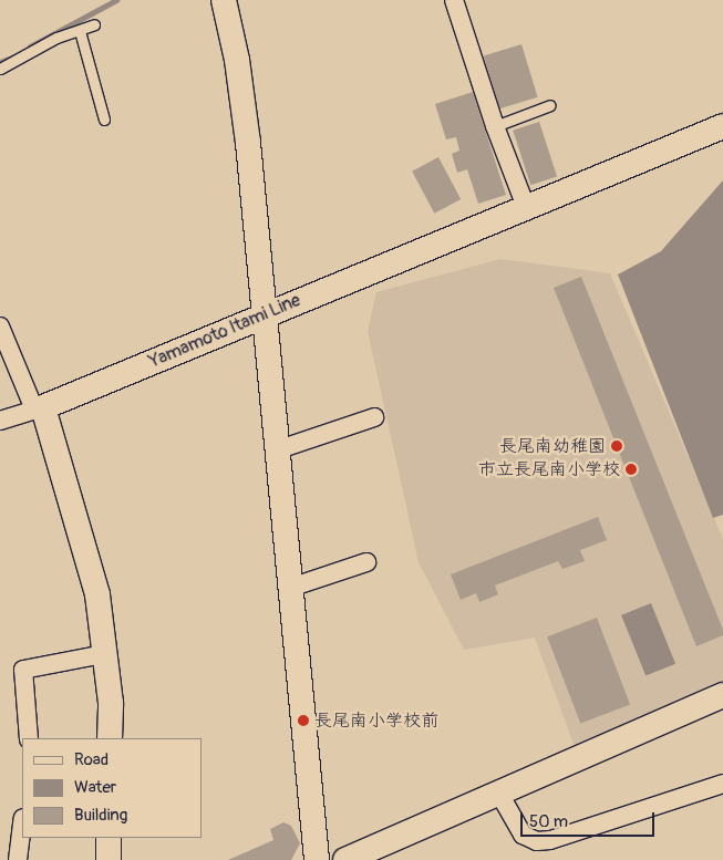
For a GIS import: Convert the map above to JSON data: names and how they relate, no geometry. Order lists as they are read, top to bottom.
{
  "streets": {
    "street": ["Yamamoto Itami Line"]
  },
  "places": ["長尾南幼稚園", "市立長尾南小学校", "長尾南小学校前"],
  "legend": ["Road", "Water", "Building"],
  "scale_bar": "50 m"
}
